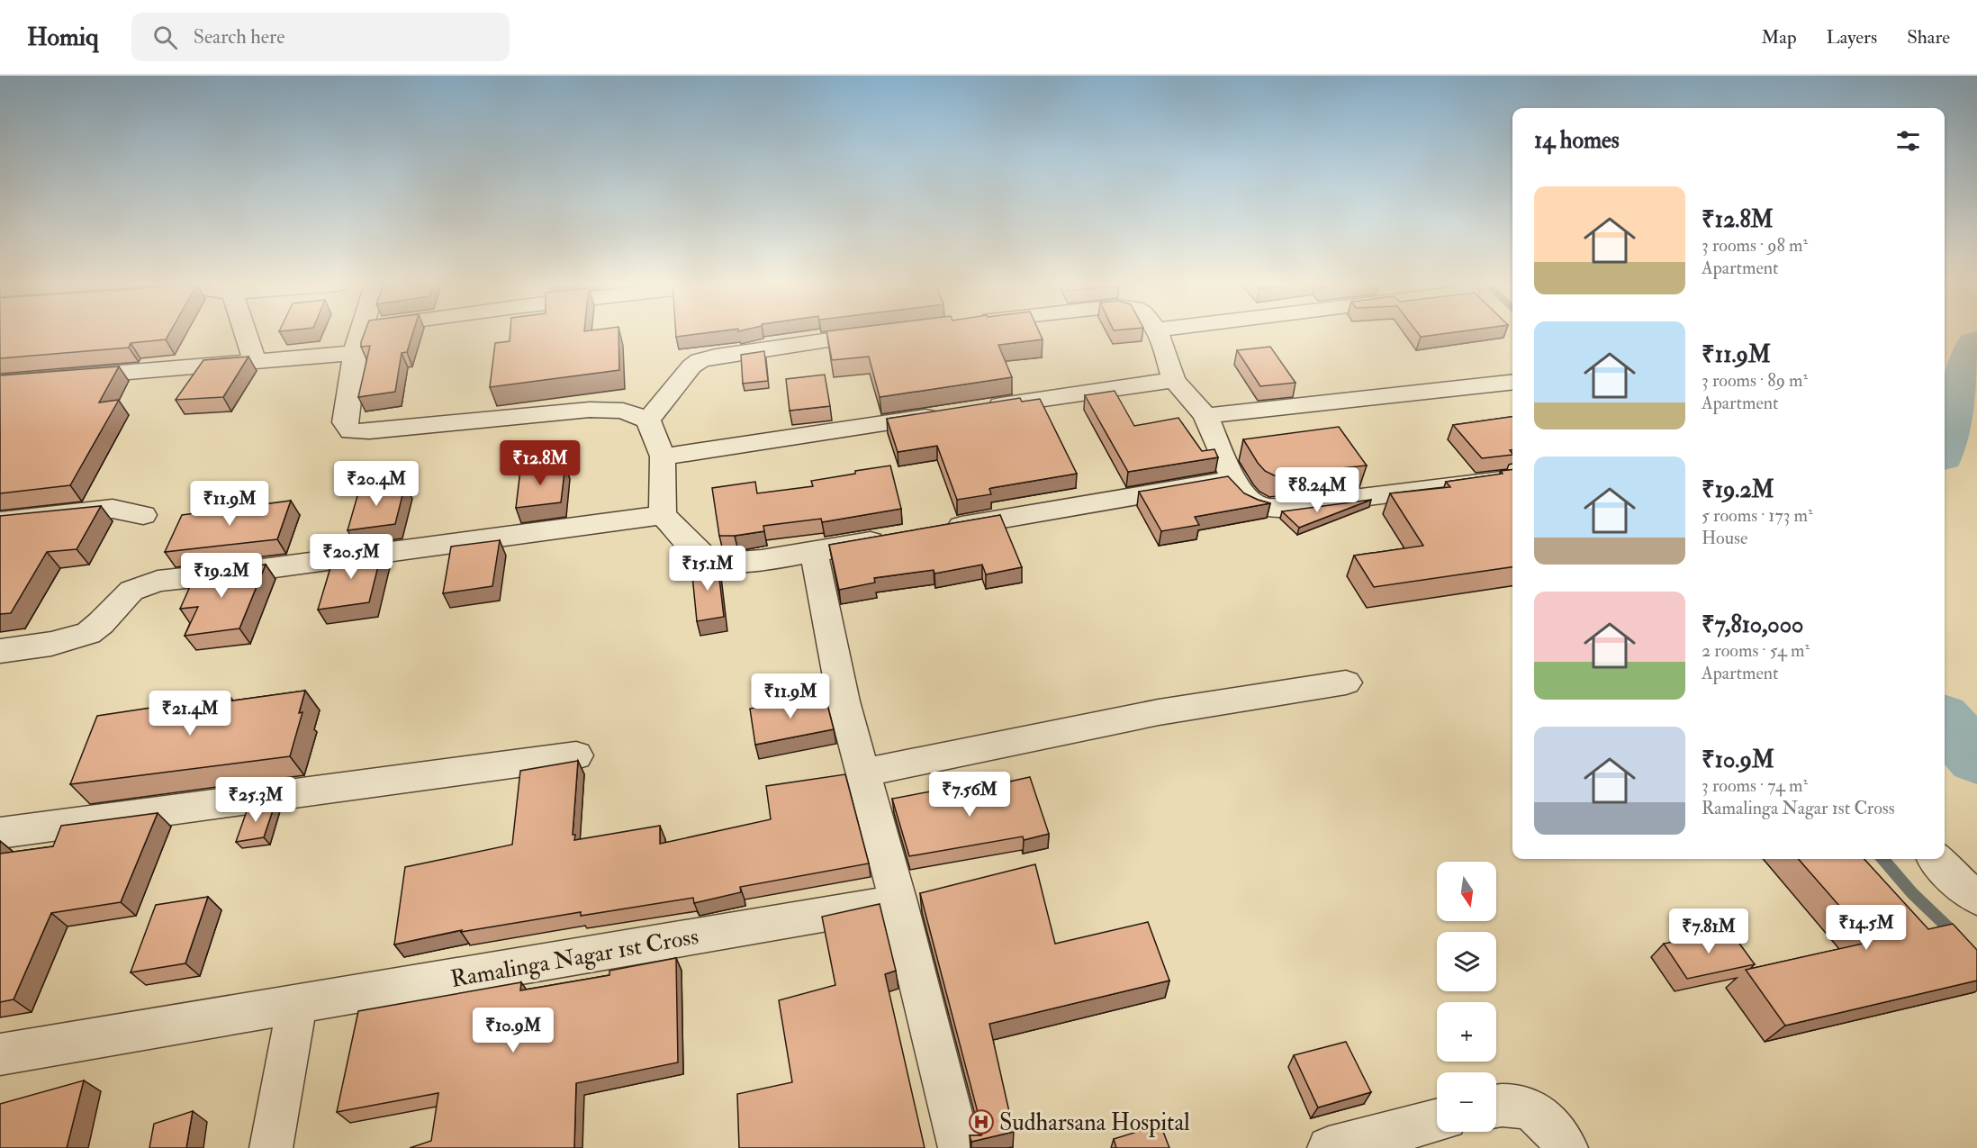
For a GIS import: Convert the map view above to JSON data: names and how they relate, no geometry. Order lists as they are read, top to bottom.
{
  "streets": {
    "street": ["Ramalinga Nagar 1st Cross"]
  },
  "places": {
    "hospital": ["Sudharsana Hospital"]
  },
  "north": "bottom",
  "page": {
    "header": "Homiq",
    "search": "Search here",
    "nav": ["Map", "Layers", "Share"],
    "heading": "14 homes",
    "list": [
      {
        "name": "₹12.8M",
        "note": "3 rooms · 98 m² · Apartment"
      },
      {
        "name": "₹11.9M",
        "note": "3 rooms · 89 m² · Apartment"
      },
      {
        "name": "₹19.2M",
        "note": "5 rooms · 173 m² · House"
      },
      {
        "name": "₹7,810,000",
        "note": "2 rooms · 54 m² · Apartment"
      },
      {
        "name": "₹10.9M",
        "note": "3 rooms · 74 m² · Ramalinga Nagar 1st Cross"
      }
    ],
    "price": [
      "₹12.8M",
      "₹20.4M",
      "₹8.24M",
      "₹11.9M",
      "₹20.5M",
      "₹15.1M",
      "₹19.2M",
      "₹11.9M",
      "₹21.4M",
      "₹7.56M",
      "₹25.3M",
      "₹14.5M",
      "₹7.81M",
      "₹10.9M"
    ],
    "map_buttons": ["+", "−"]
  }
}
